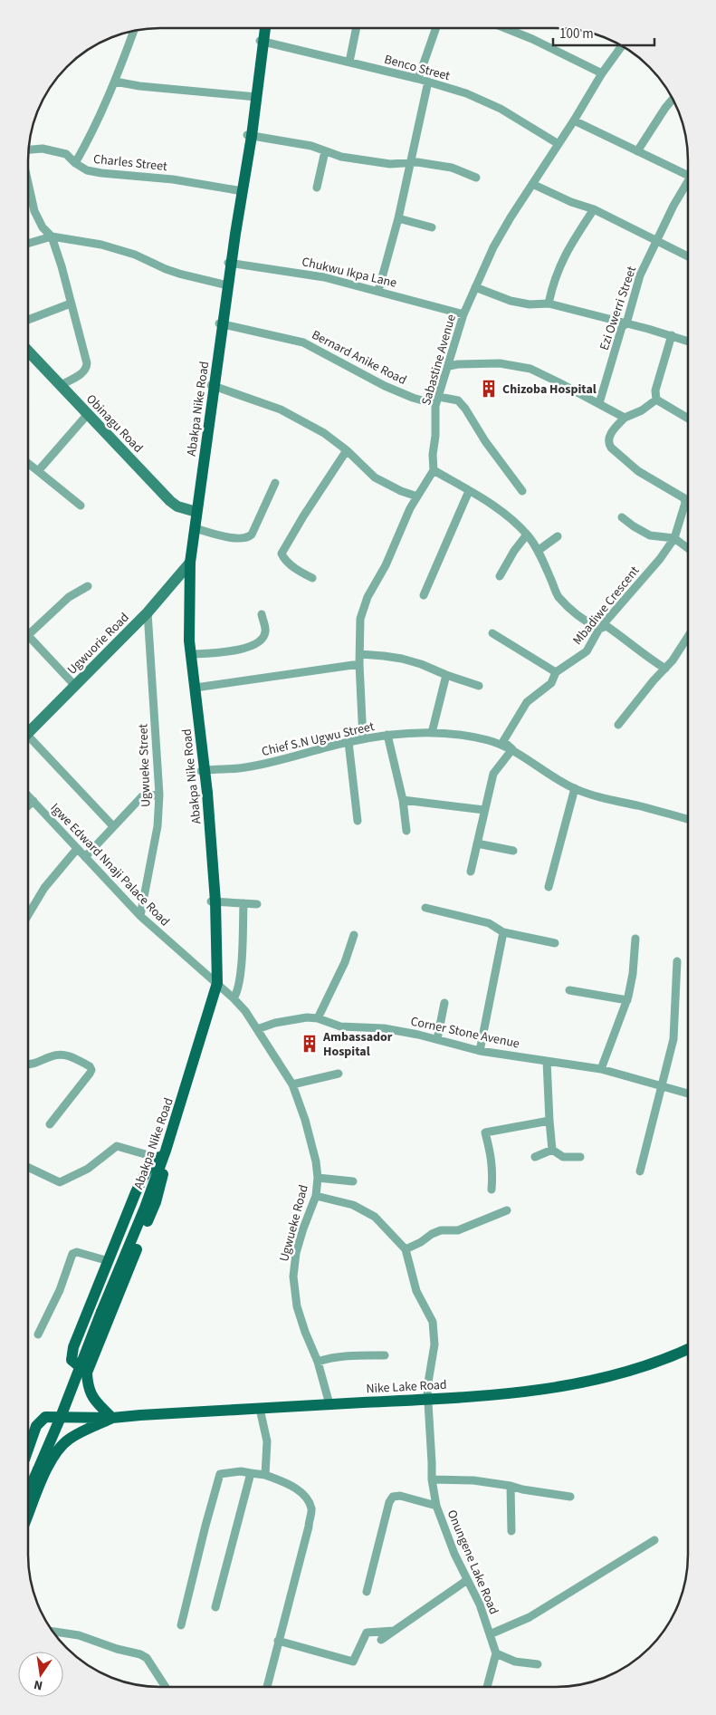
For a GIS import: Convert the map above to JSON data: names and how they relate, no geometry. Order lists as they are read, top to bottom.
{
  "streets": {
    "main road": ["Abakpa Nike Road", "Nike Lake Road"],
    "street": [
      "Benco Street",
      "Charles Street",
      "Chukwu Ikpa Lane",
      "Ezi Owerri Street",
      "Bernard Anike Road",
      "Sabastine Avenue",
      "Obinagu Road",
      "Mbadiwe Crescent",
      "Ugwuorie Road",
      "Chief S.N Ugwu Street",
      "Ugwueke Street",
      "Igwe Edward Nnaji Palace Road",
      "Corner Stone Avenue",
      "Ugwueke Road",
      "Onungene Lake Road"
    ]
  },
  "crossings": [
    ["Benco Street", "Sabastine Avenue"],
    ["Benco Street", "Abakpa Nike Road"],
    ["Charles Street", "Abakpa Nike Road"],
    ["Chukwu Ikpa Lane", "Sabastine Avenue"],
    ["Chukwu Ikpa Lane", "Abakpa Nike Road"],
    ["Bernard Anike Road", "Sabastine Avenue"],
    ["Bernard Anike Road", "Abakpa Nike Road"],
    ["Abakpa Nike Road", "Obinagu Road"],
    ["Abakpa Nike Road", "Ugwuorie Road"],
    ["Abakpa Nike Road", "Chief S.N Ugwu Street"],
    ["Abakpa Nike Road", "Igwe Edward Nnaji Palace Road"],
    ["Abakpa Nike Road", "Ugwueke Road"],
    ["Mbadiwe Crescent", "Chief S.N Ugwu Street"],
    ["Ugwuorie Road", "Ugwueke Street"],
    ["Ugwueke Street", "Igwe Edward Nnaji Palace Road"],
    ["Igwe Edward Nnaji Palace Road", "Ugwueke Road"],
    ["Corner Stone Avenue", "Ugwueke Road"],
    ["Ugwueke Road", "Nike Lake Road"],
    ["Nike Lake Road", "Onungene Lake Road"]
  ],
  "places": {
    "building": ["Chizoba Hospital", "Ambassador Hospital"]
  },
  "scale_bar": "100 m",
  "north": "bottom"
}
